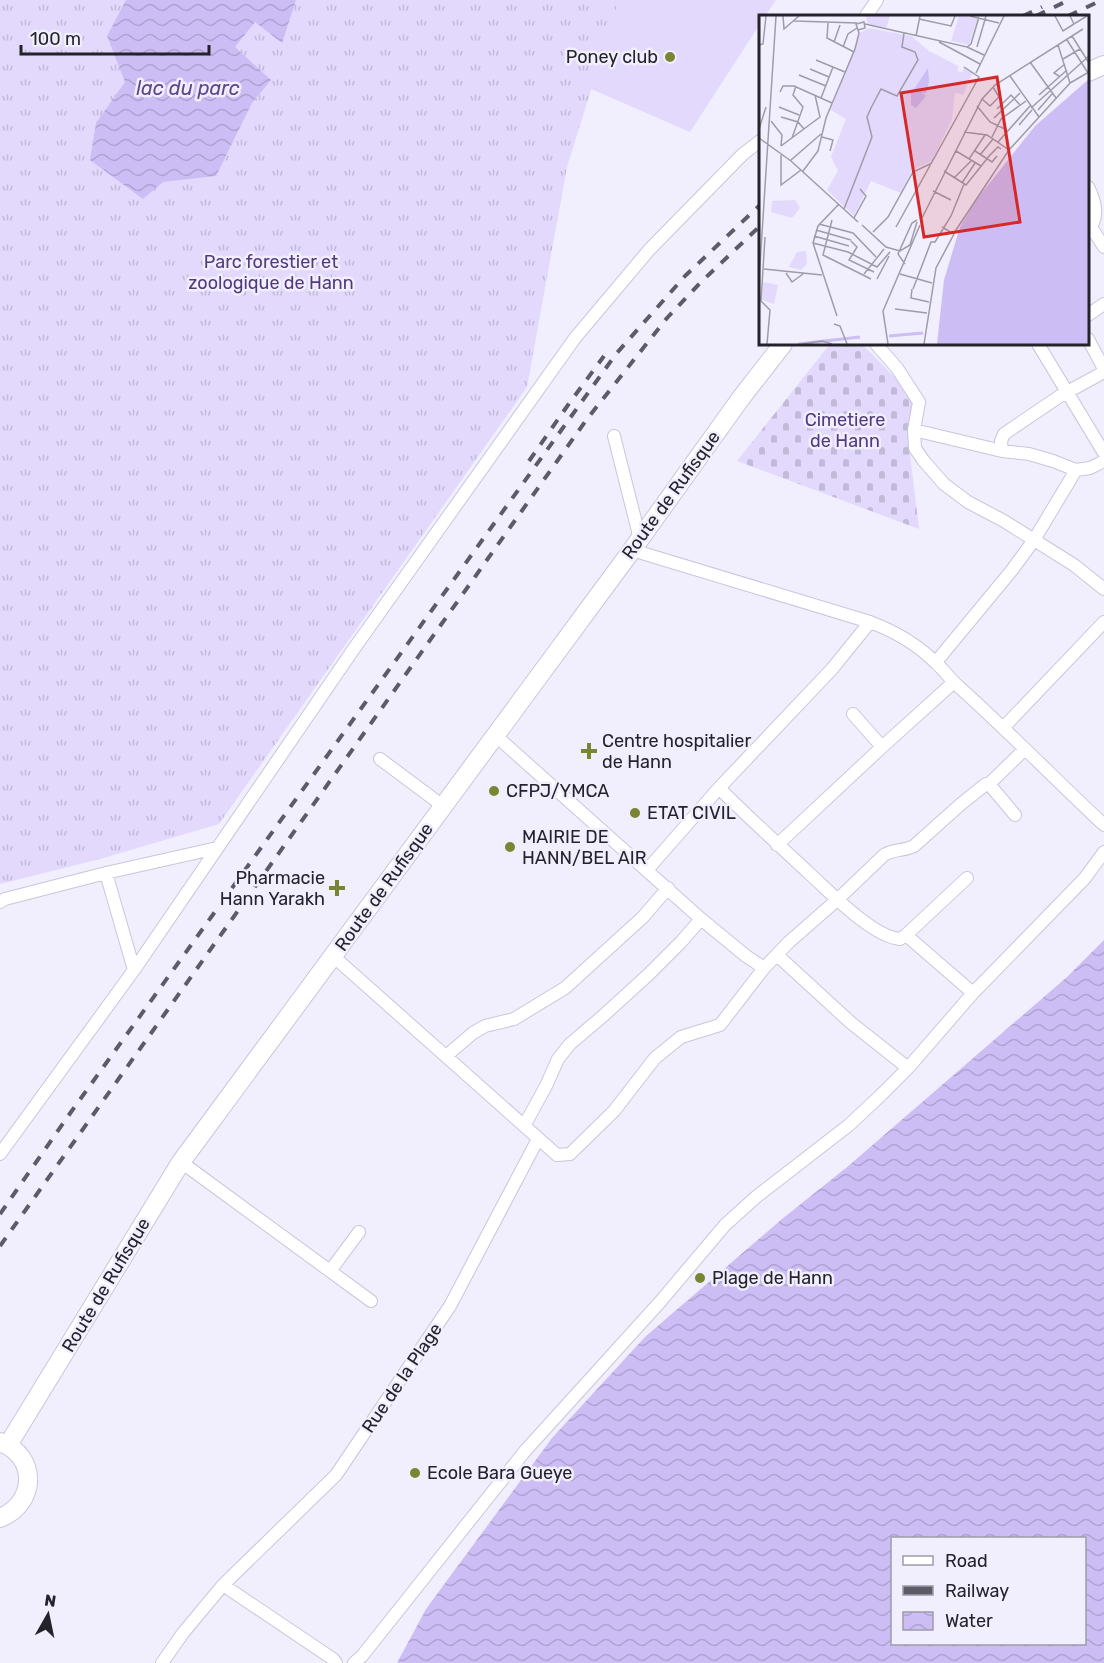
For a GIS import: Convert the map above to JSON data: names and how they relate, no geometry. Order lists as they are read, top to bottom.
{
  "streets": {
    "main road": ["Route de Rufisque"],
    "street": ["Rue de la Plage"]
  },
  "water": ["lac du parc"],
  "parks": ["Parc forestier et zoologique de Hann", "Cimetiere de Hann"],
  "places": {
    "other": [
      "Poney club",
      "CFPJ/YMCA",
      "ETAT CIVIL",
      "MAIRIE DE HANN/BEL AIR",
      "Plage de Hann",
      "Ecole Bara Gueye"
    ],
    "health": ["Centre hospitalier de Hann", "Pharmacie Hann Yarakh"]
  },
  "legend": ["Road", "Railway", "Water"],
  "scale_bar": "100 m",
  "north": "top"
}
